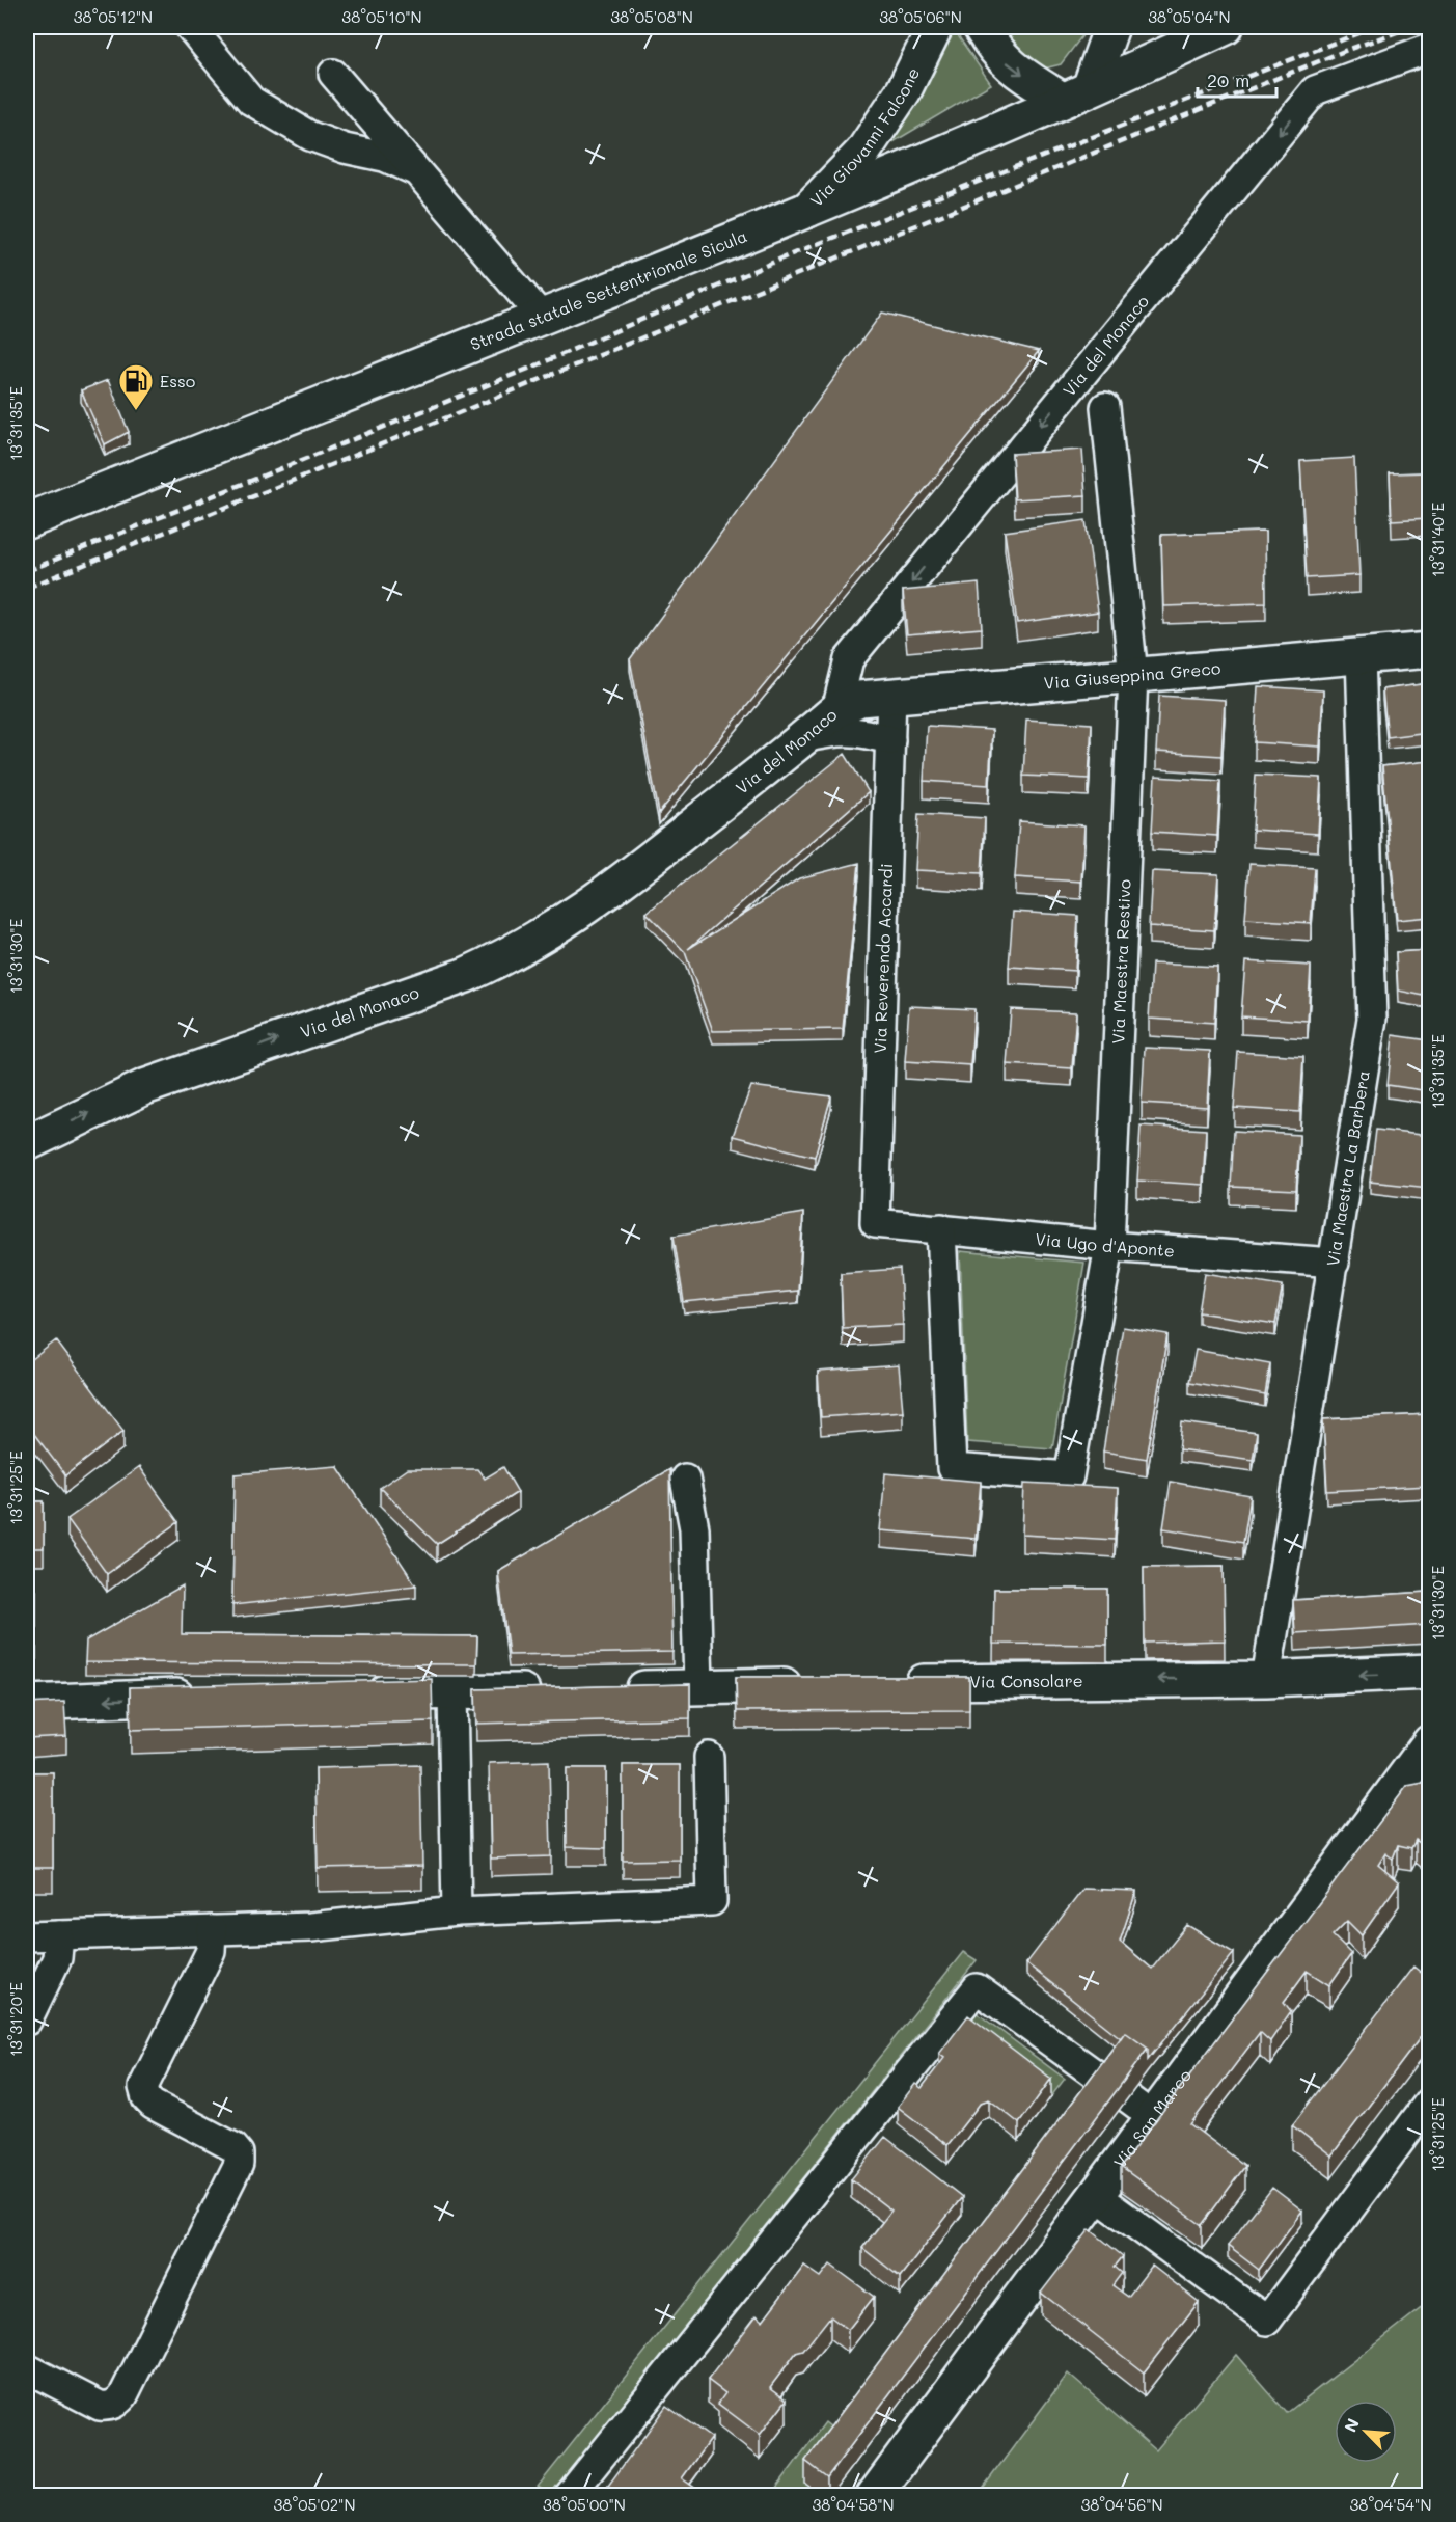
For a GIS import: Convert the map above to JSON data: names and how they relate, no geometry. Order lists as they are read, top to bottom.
{
  "streets": {
    "street": [
      "Via Giovanni Falcone",
      "Strada statale Settentrionale Sicula",
      "Via del Monaco",
      "Via Giuseppina Greco",
      "Via Reverendo Accardi",
      "Via Maestra Restivo",
      "Via Maestra La Barbera",
      "Via Ugo d'Aponte",
      "Via Consolare",
      "Via San Marco"
    ]
  },
  "crossings": [
    ["Via Giovanni Falcone", "Strada statale Settentrionale Sicula"],
    ["Via del Monaco", "Via Giuseppina Greco"],
    ["Via Giuseppina Greco", "Via Reverendo Accardi"],
    ["Via Giuseppina Greco", "Via Maestra Restivo"],
    ["Via Giuseppina Greco", "Via Maestra La Barbera"],
    ["Via Reverendo Accardi", "Via Ugo d'Aponte"],
    ["Via Maestra Restivo", "Via Ugo d'Aponte"],
    ["Via Maestra La Barbera", "Via Ugo d'Aponte"],
    ["Via Maestra La Barbera", "Via Consolare"]
  ],
  "one_way": ["Via Consolare"],
  "places": {
    "fuel station": ["Esso"]
  },
  "scale_bar": "20 m",
  "north": "top left",
  "coordinates": [
    "38°05'12\"N",
    "38°05'10\"N",
    "38°05'08\"N",
    "38°05'06\"N",
    "38°05'04\"N",
    "13°31'35\"E",
    "13°31'40\"E",
    "13°31'30\"E",
    "13°31'25\"E",
    "13°31'20\"E",
    "38°05'02\"N",
    "38°05'00\"N",
    "38°04'58\"N",
    "38°04'56\"N",
    "38°04'54\"N"
  ]
}
